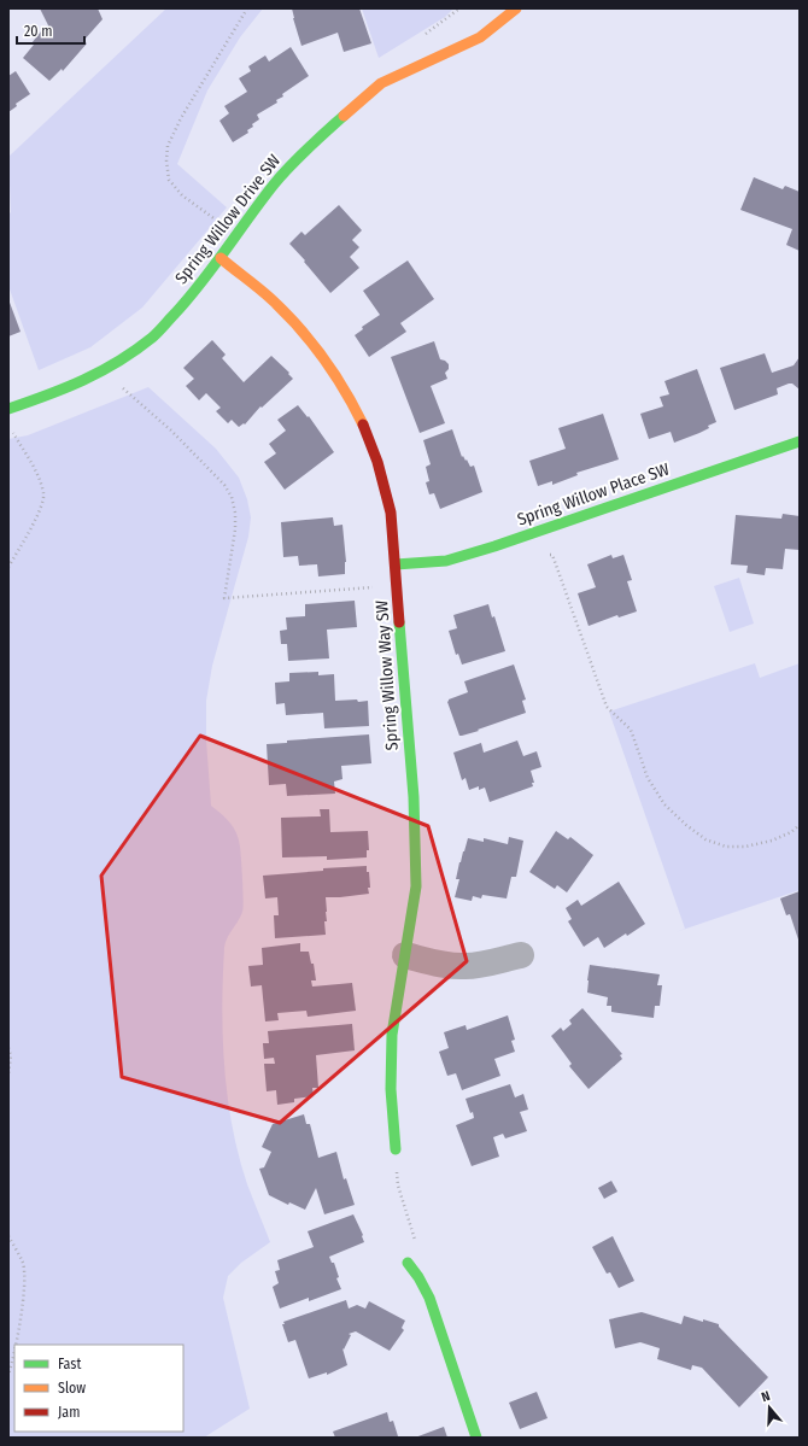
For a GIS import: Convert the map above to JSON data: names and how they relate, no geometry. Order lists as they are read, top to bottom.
{
  "streets": {
    "street": ["Spring Willow Drive SW", "Spring Willow Place SW", "Spring Willow Way SW"]
  },
  "crossings": [
    ["Spring Willow Drive SW", "Spring Willow Way SW"],
    ["Spring Willow Place SW", "Spring Willow Way SW"]
  ],
  "legend": ["Fast", "Slow", "Jam"],
  "scale_bar": "20 m",
  "north": "top"
}
